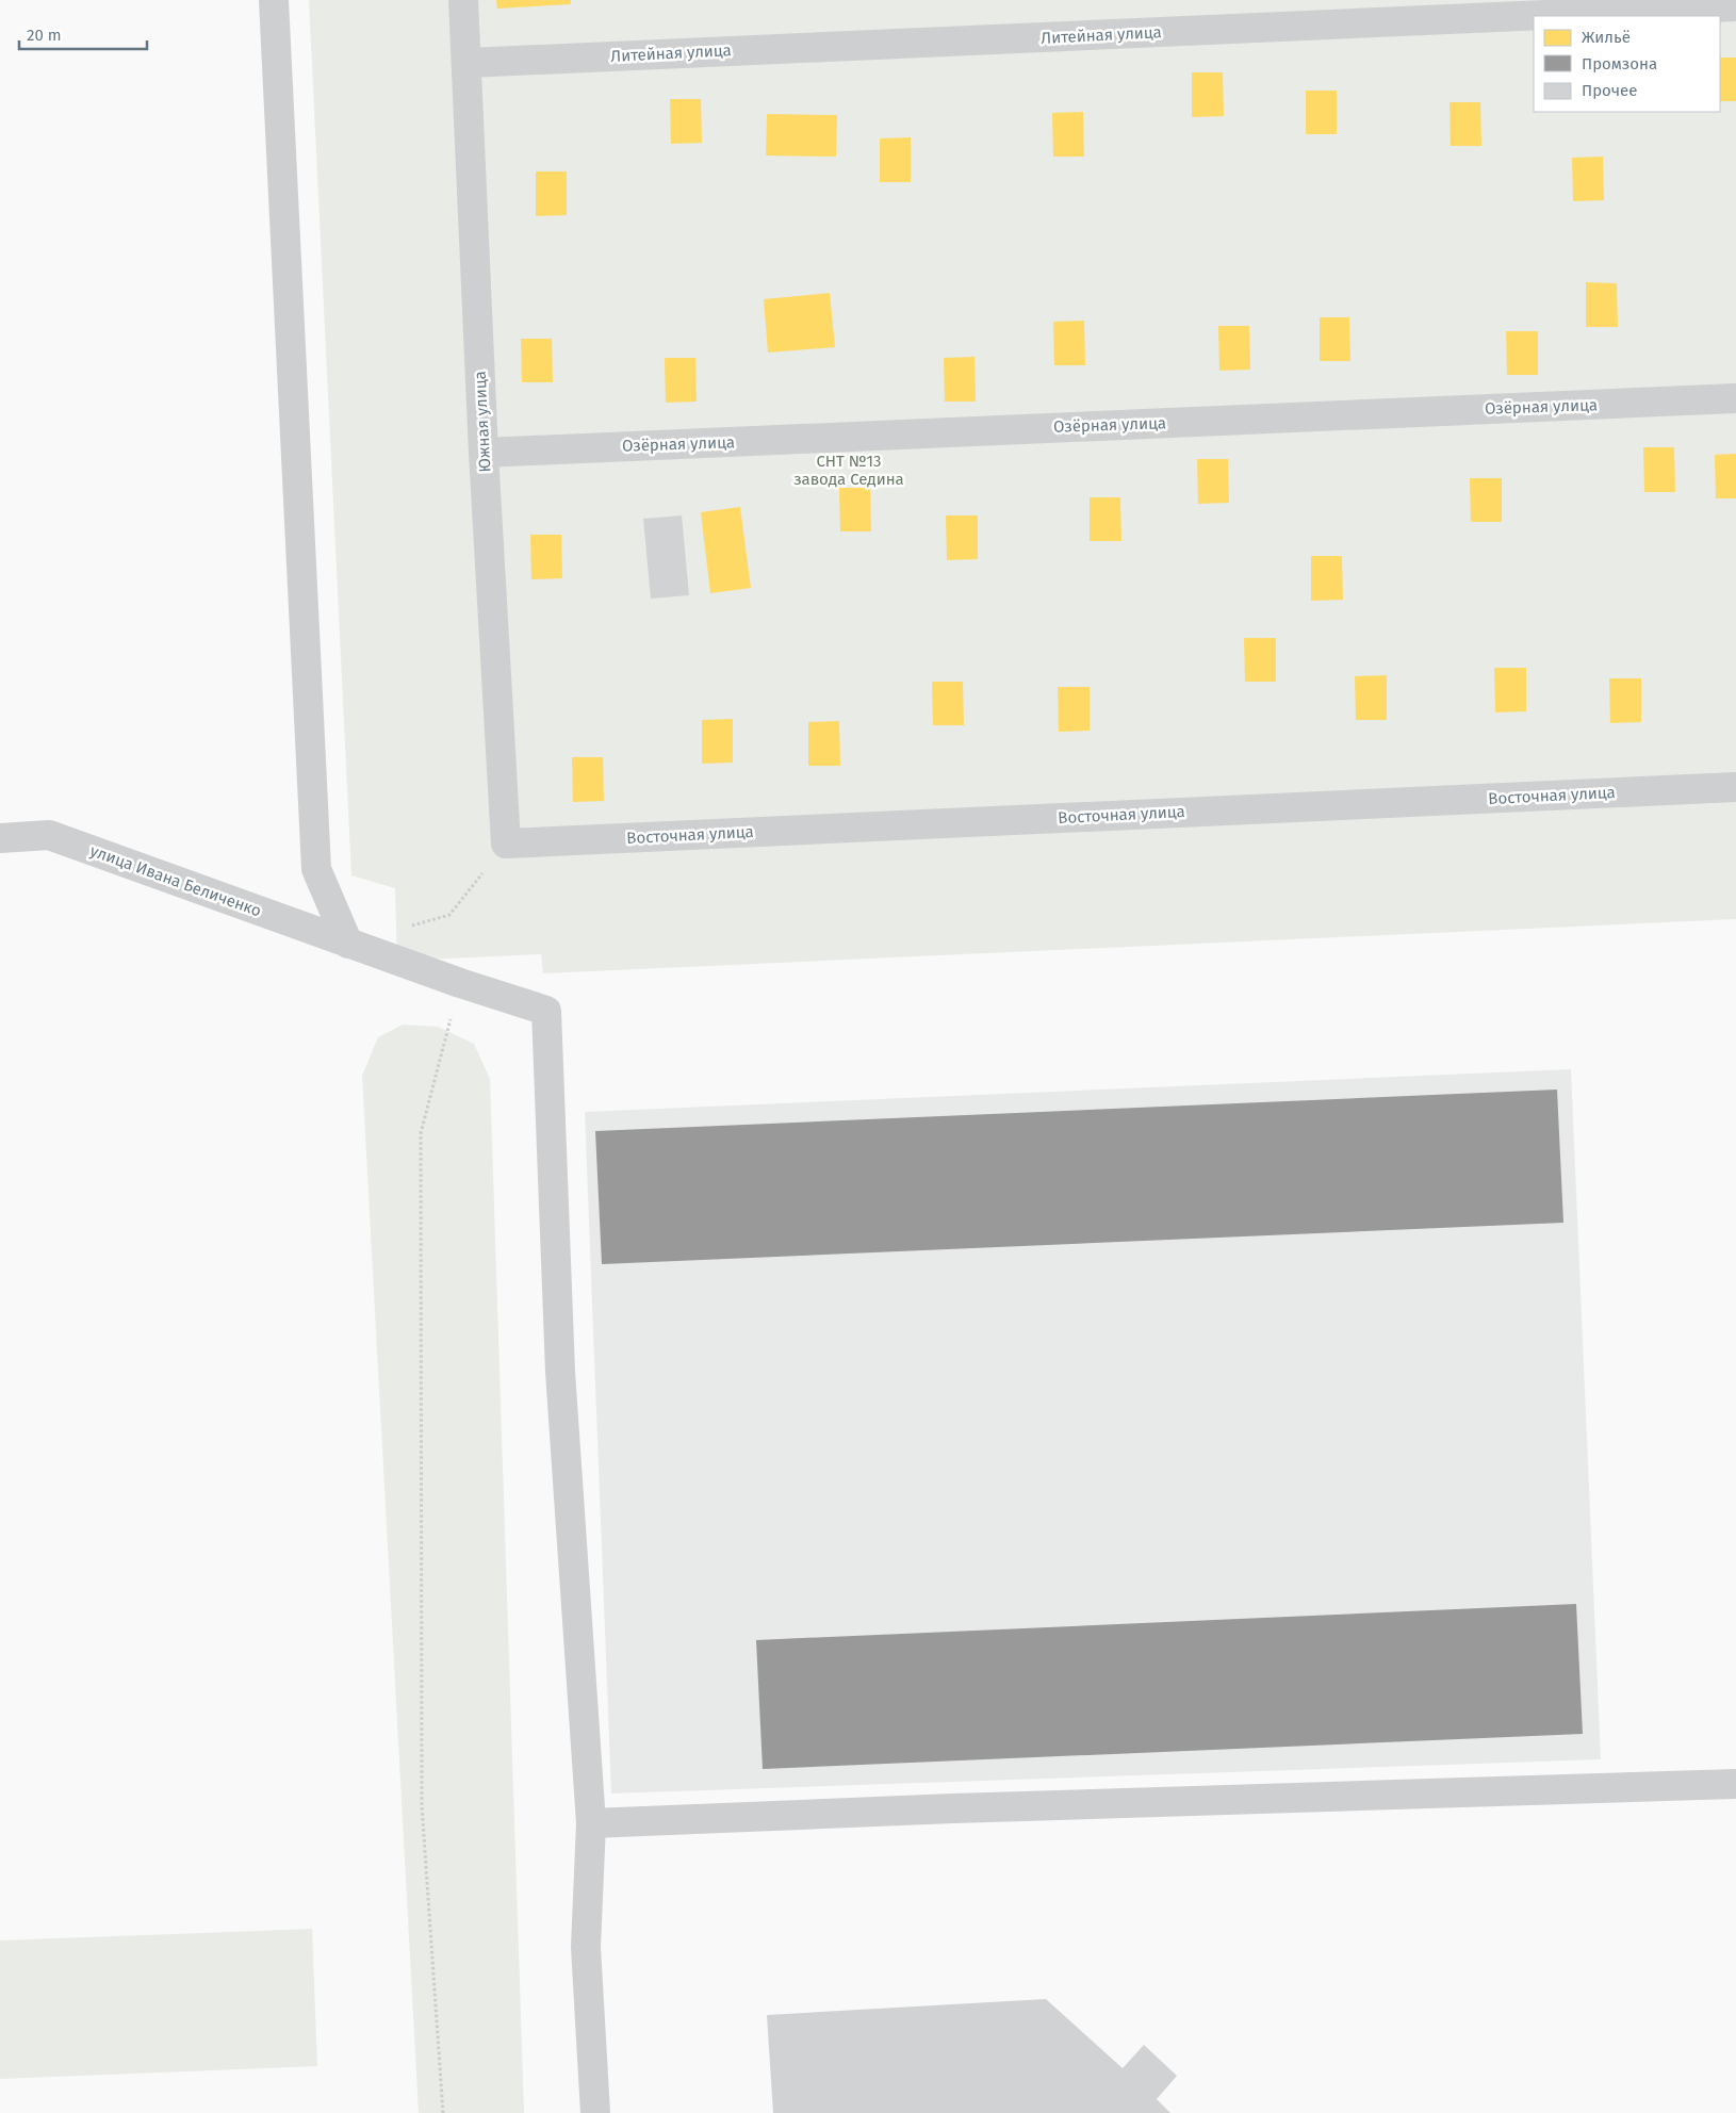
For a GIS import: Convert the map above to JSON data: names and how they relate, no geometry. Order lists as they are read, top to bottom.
{
  "streets": {
    "street": [
      "Литейная улица",
      "Озёрная улица",
      "Южная улица",
      "Восточная улица",
      "улица Ивана Беличенко"
    ]
  },
  "crossings": [
    ["Литейная улица", "Южная улица"],
    ["Озёрная улица", "Южная улица"],
    ["Южная улица", "Восточная улица"]
  ],
  "parks": ["СНТ №13 завода Седина"],
  "legend": ["Жильё", "Промзона", "Прочее"],
  "scale_bar": "20 m"
}
